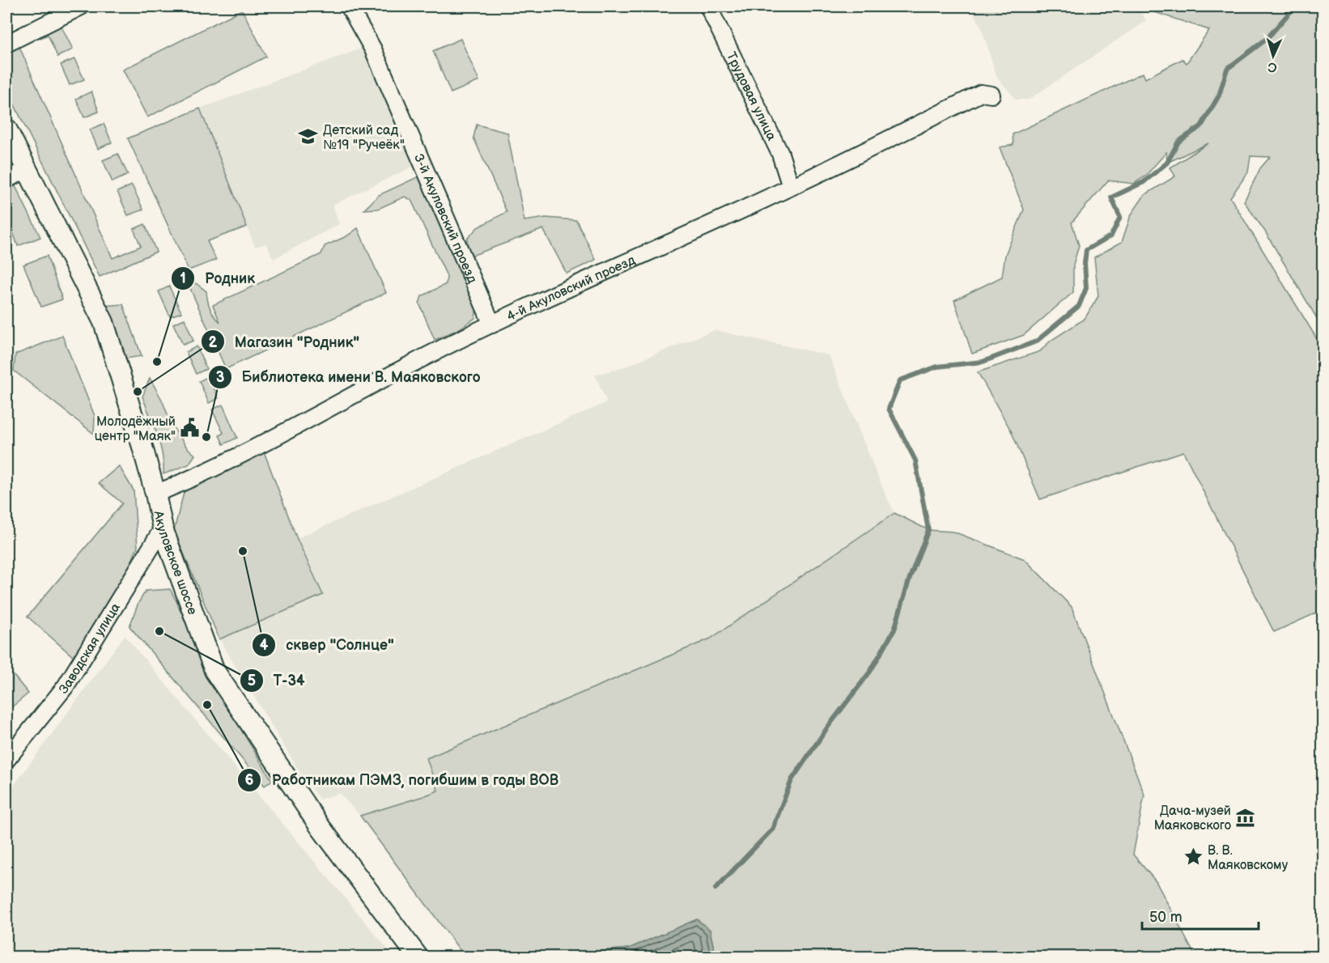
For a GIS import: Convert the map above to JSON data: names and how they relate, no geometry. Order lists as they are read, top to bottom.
{
  "streets": {
    "street": [
      "Трудовая улица",
      "3-й Акуловский проезд",
      "4-й Акуловский проезд",
      "Акуловское шоссе",
      "Заводская улица"
    ]
  },
  "crossings": [
    ["Трудовая улица", "4-й Акуловский проезд"],
    ["3-й Акуловский проезд", "4-й Акуловский проезд"],
    ["4-й Акуловский проезд", "Акуловское шоссе"],
    ["Акуловское шоссе", "Заводская улица"]
  ],
  "places": {
    "school or university": ["Детский сад №19 \"Ручеёк\""],
    "other": [
      "Родник",
      "Магазин \"Родник\"",
      "Библиотека имени В. Маяковского",
      "сквер \"Солнце\"",
      "Т-34",
      "Работникам ПЭМЗ, погибшим в годы ВОВ"
    ],
    "public building": ["Молодёжный центр \"Маяк\""],
    "museum": ["Дача-музей Маяковского"],
    "place": ["В. В. Маяковскому"]
  },
  "scale_bar": "50 m",
  "north": "bottom"
}
